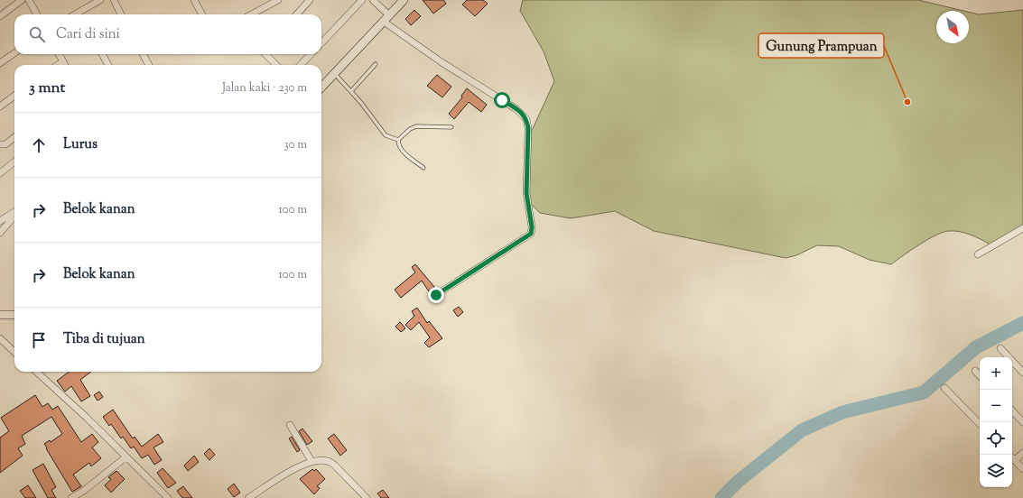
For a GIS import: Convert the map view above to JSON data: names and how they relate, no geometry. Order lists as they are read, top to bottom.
{
  "places": ["Gunung Prampuan"],
  "north": "bottom right",
  "page": {
    "search": "Cari di sini",
    "heading": ["3 mnt", "Jalan kaki · 230 m"],
    "list": [
      ["Lurus", "30 m"],
      ["Belok kanan", "100 m"],
      ["Belok kanan", "100 m"],
      "Tiba di tujuan"
    ],
    "map_buttons": ["+", "−"]
  }
}
